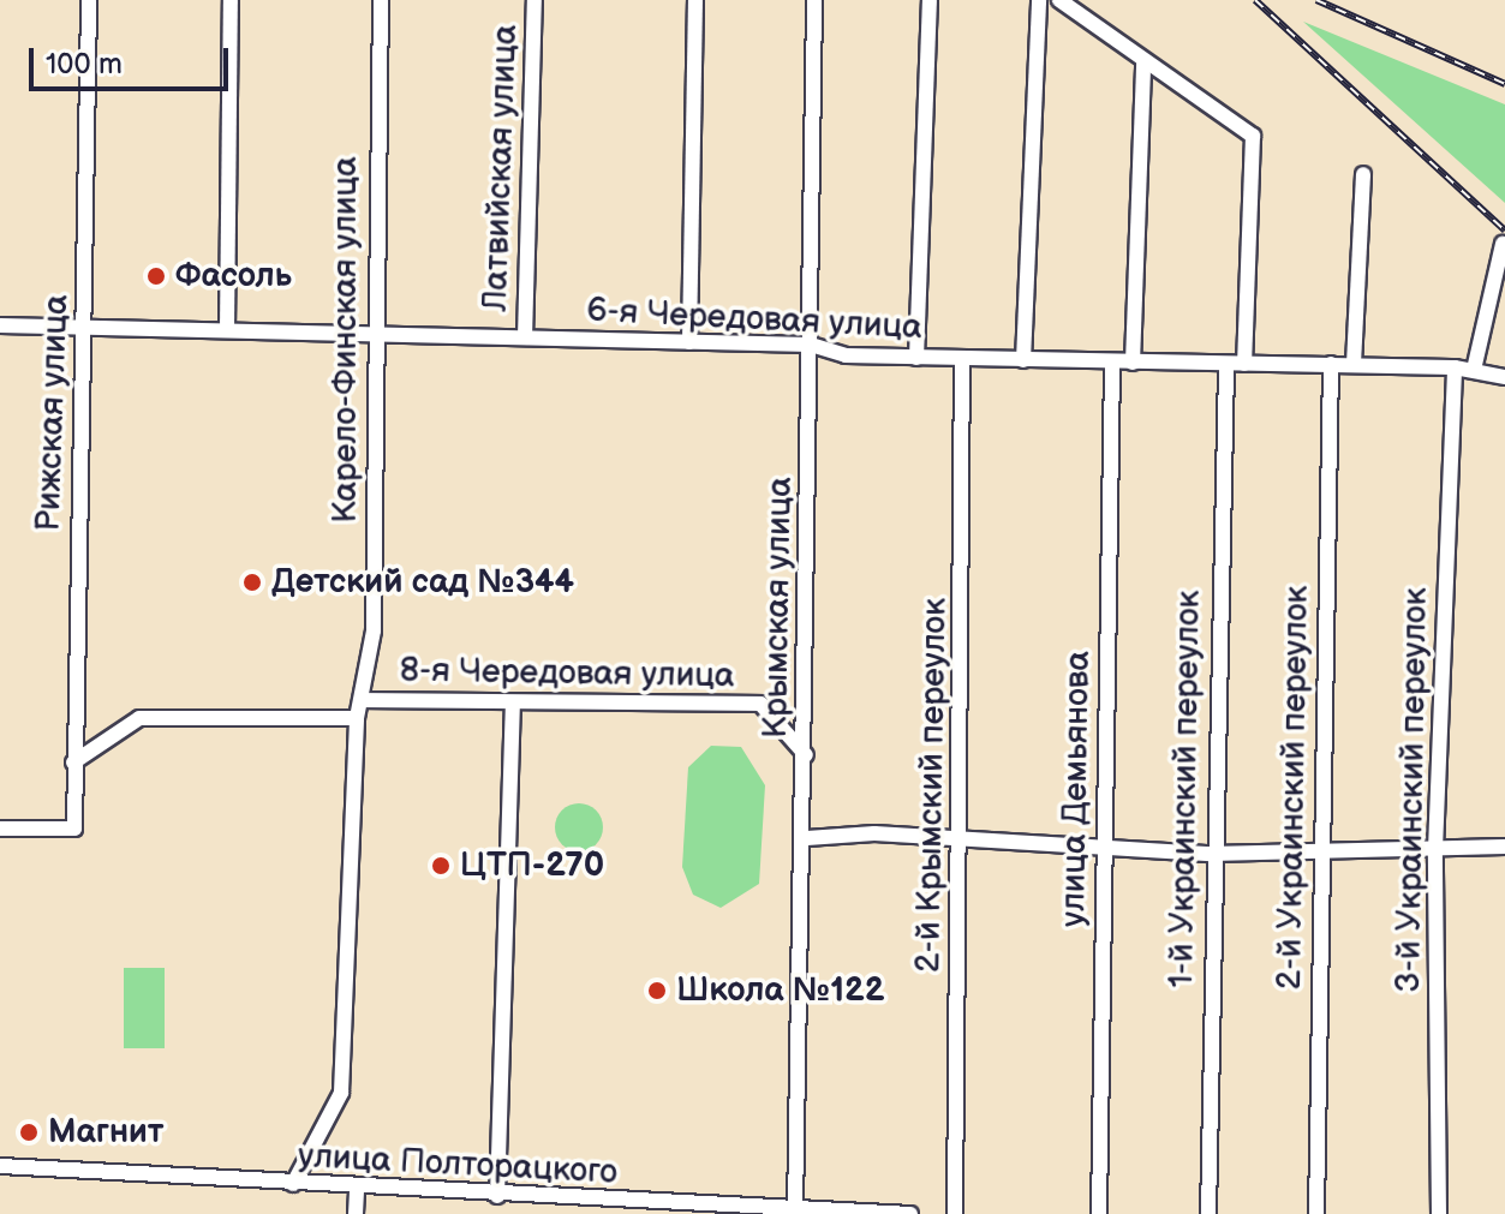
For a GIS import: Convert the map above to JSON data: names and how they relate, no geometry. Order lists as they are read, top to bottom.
{
  "streets": {
    "street": [
      "Латвийская улица",
      "6-я Чередовая улица",
      "Карело-Финская улица",
      "Рижская улица",
      "Крымская улица",
      "8-я Чередовая улица",
      "2-й Крымский переулок",
      "2-й Украинский переулок",
      "улица Демьянова",
      "1-й Украинский переулок",
      "3-й Украинский переулок",
      "улица Полторацкого"
    ]
  },
  "crossings": [
    ["Латвийская улица", "6-я Чередовая улица"],
    ["6-я Чередовая улица", "Карело-Финская улица"],
    ["6-я Чередовая улица", "Рижская улица"],
    ["6-я Чередовая улица", "Крымская улица"],
    ["6-я Чередовая улица", "2-й Крымский переулок"],
    ["6-я Чередовая улица", "2-й Украинский переулок"],
    ["6-я Чередовая улица", "улица Демьянова"],
    ["6-я Чередовая улица", "1-й Украинский переулок"],
    ["6-я Чередовая улица", "3-й Украинский переулок"],
    ["Карело-Финская улица", "8-я Чередовая улица"],
    ["Карело-Финская улица", "улица Полторацкого"],
    ["Крымская улица", "8-я Чередовая улица"],
    ["Крымская улица", "улица Полторацкого"]
  ],
  "places": [
    "Фасоль",
    "Детский сад №344",
    "ЦТП-270",
    "Школа №122",
    "Магнит"
  ],
  "scale_bar": "100 m"
}
